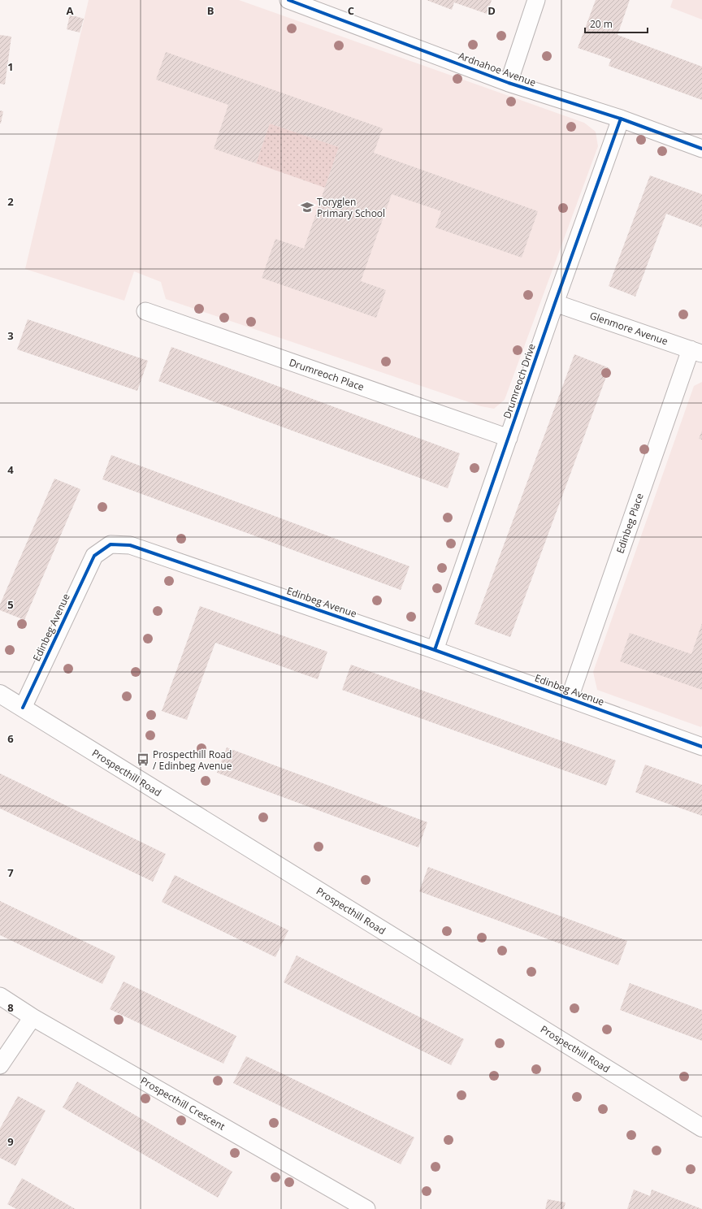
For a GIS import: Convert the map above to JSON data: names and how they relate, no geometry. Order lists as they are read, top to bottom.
{
  "streets": {
    "main road": ["Prospecthill Road"],
    "street": [
      "Ardnahoe Avenue",
      "Glenmore Avenue",
      "Drumreoch Place",
      "Drumreoch Drive",
      "Edinbeg Place",
      "Edinbeg Avenue",
      "Prospecthill Crescent"
    ]
  },
  "crossings": [
    ["Ardnahoe Avenue", "Drumreoch Drive"],
    ["Glenmore Avenue", "Drumreoch Drive"],
    ["Glenmore Avenue", "Edinbeg Place"],
    ["Drumreoch Place", "Drumreoch Drive"],
    ["Drumreoch Drive", "Edinbeg Avenue"],
    ["Edinbeg Place", "Edinbeg Avenue"],
    ["Edinbeg Avenue", "Prospecthill Road"]
  ],
  "places": {
    "school or university": ["Toryglen Primary School"],
    "bus stop": ["Prospecthill Road / Edinbeg Avenue"]
  },
  "scale_bar": "20 m",
  "grid": {
    "columns": [
      "A",
      "B",
      "C",
      "D"
    ],
    "rows": [
      "1",
      "2",
      "3",
      "4",
      "5",
      "6",
      "7",
      "8",
      "9"
    ]
  }
}
